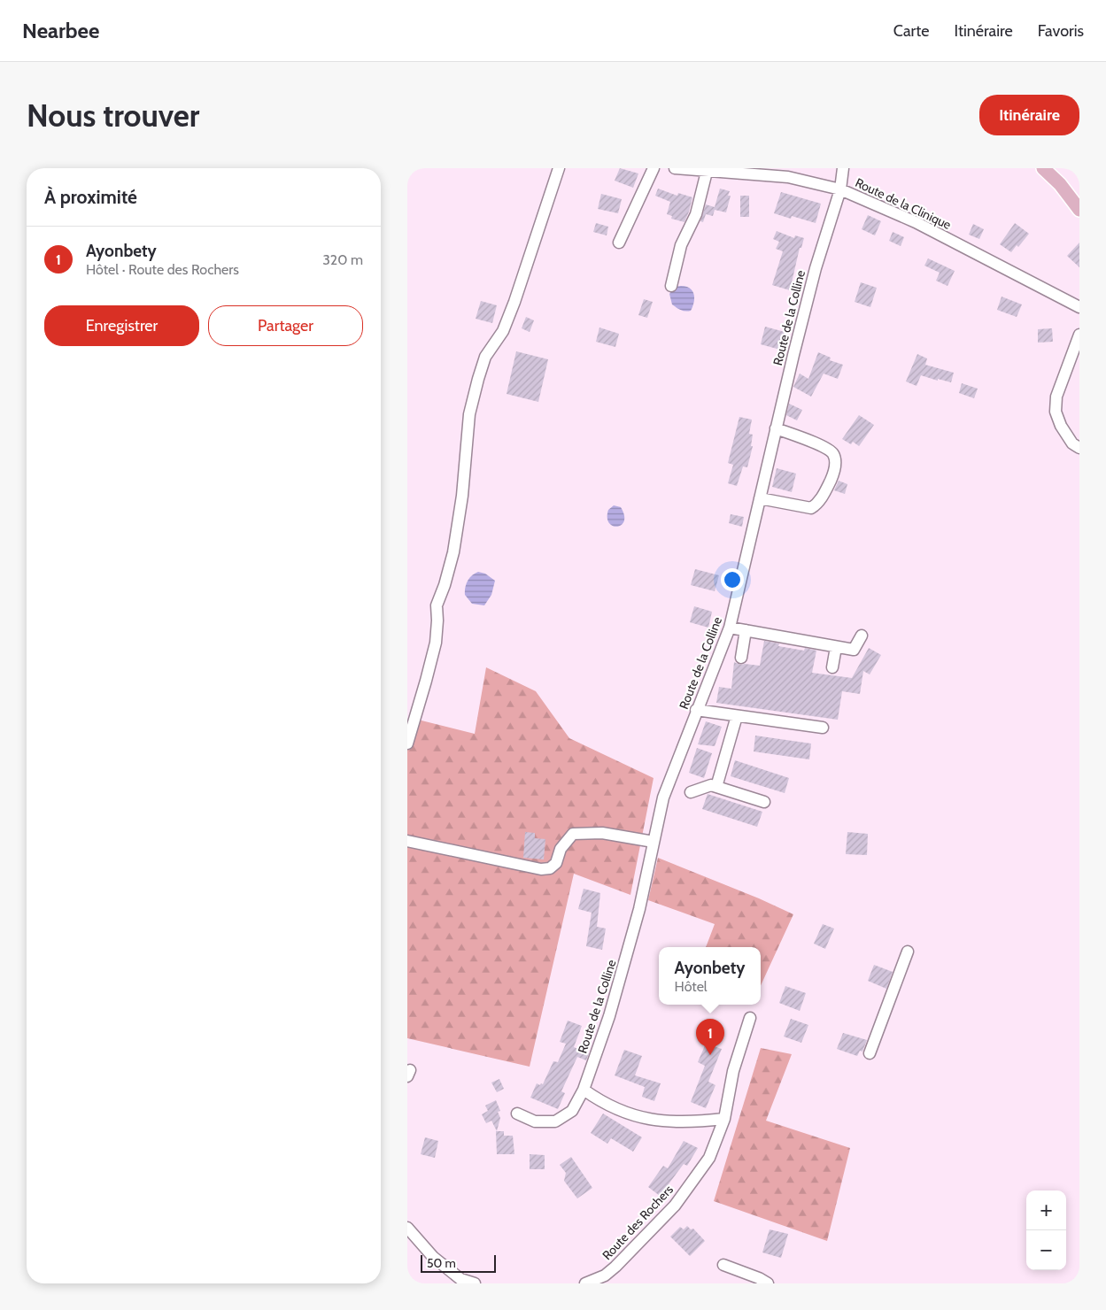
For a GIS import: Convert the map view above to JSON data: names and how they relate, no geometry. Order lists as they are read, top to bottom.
{
  "streets": {
    "street": ["Route de la Clinique", "Route de la Colline", "Route des Rochers"]
  },
  "crossings": [
    ["Route de la Clinique", "Route de la Colline"]
  ],
  "scale_bar": "50 m",
  "page": {
    "header": "Nearbee",
    "nav": ["Carte", "Itinéraire", "Favoris"],
    "buttons": [
      "Itinéraire",
      ["Enregistrer", "Partager"]
    ],
    "title": "Nous trouver",
    "heading": "À proximité",
    "list": [
      {
        "mark": "1",
        "name": "Ayonbety",
        "note": "Hôtel · Route des Rochers",
        "value": "320 m"
      }
    ],
    "popup": ["Ayonbety", "Hôtel"],
    "pins": "1",
    "map_buttons": ["+", "−"],
    "scale": "50 m"
  }
}
